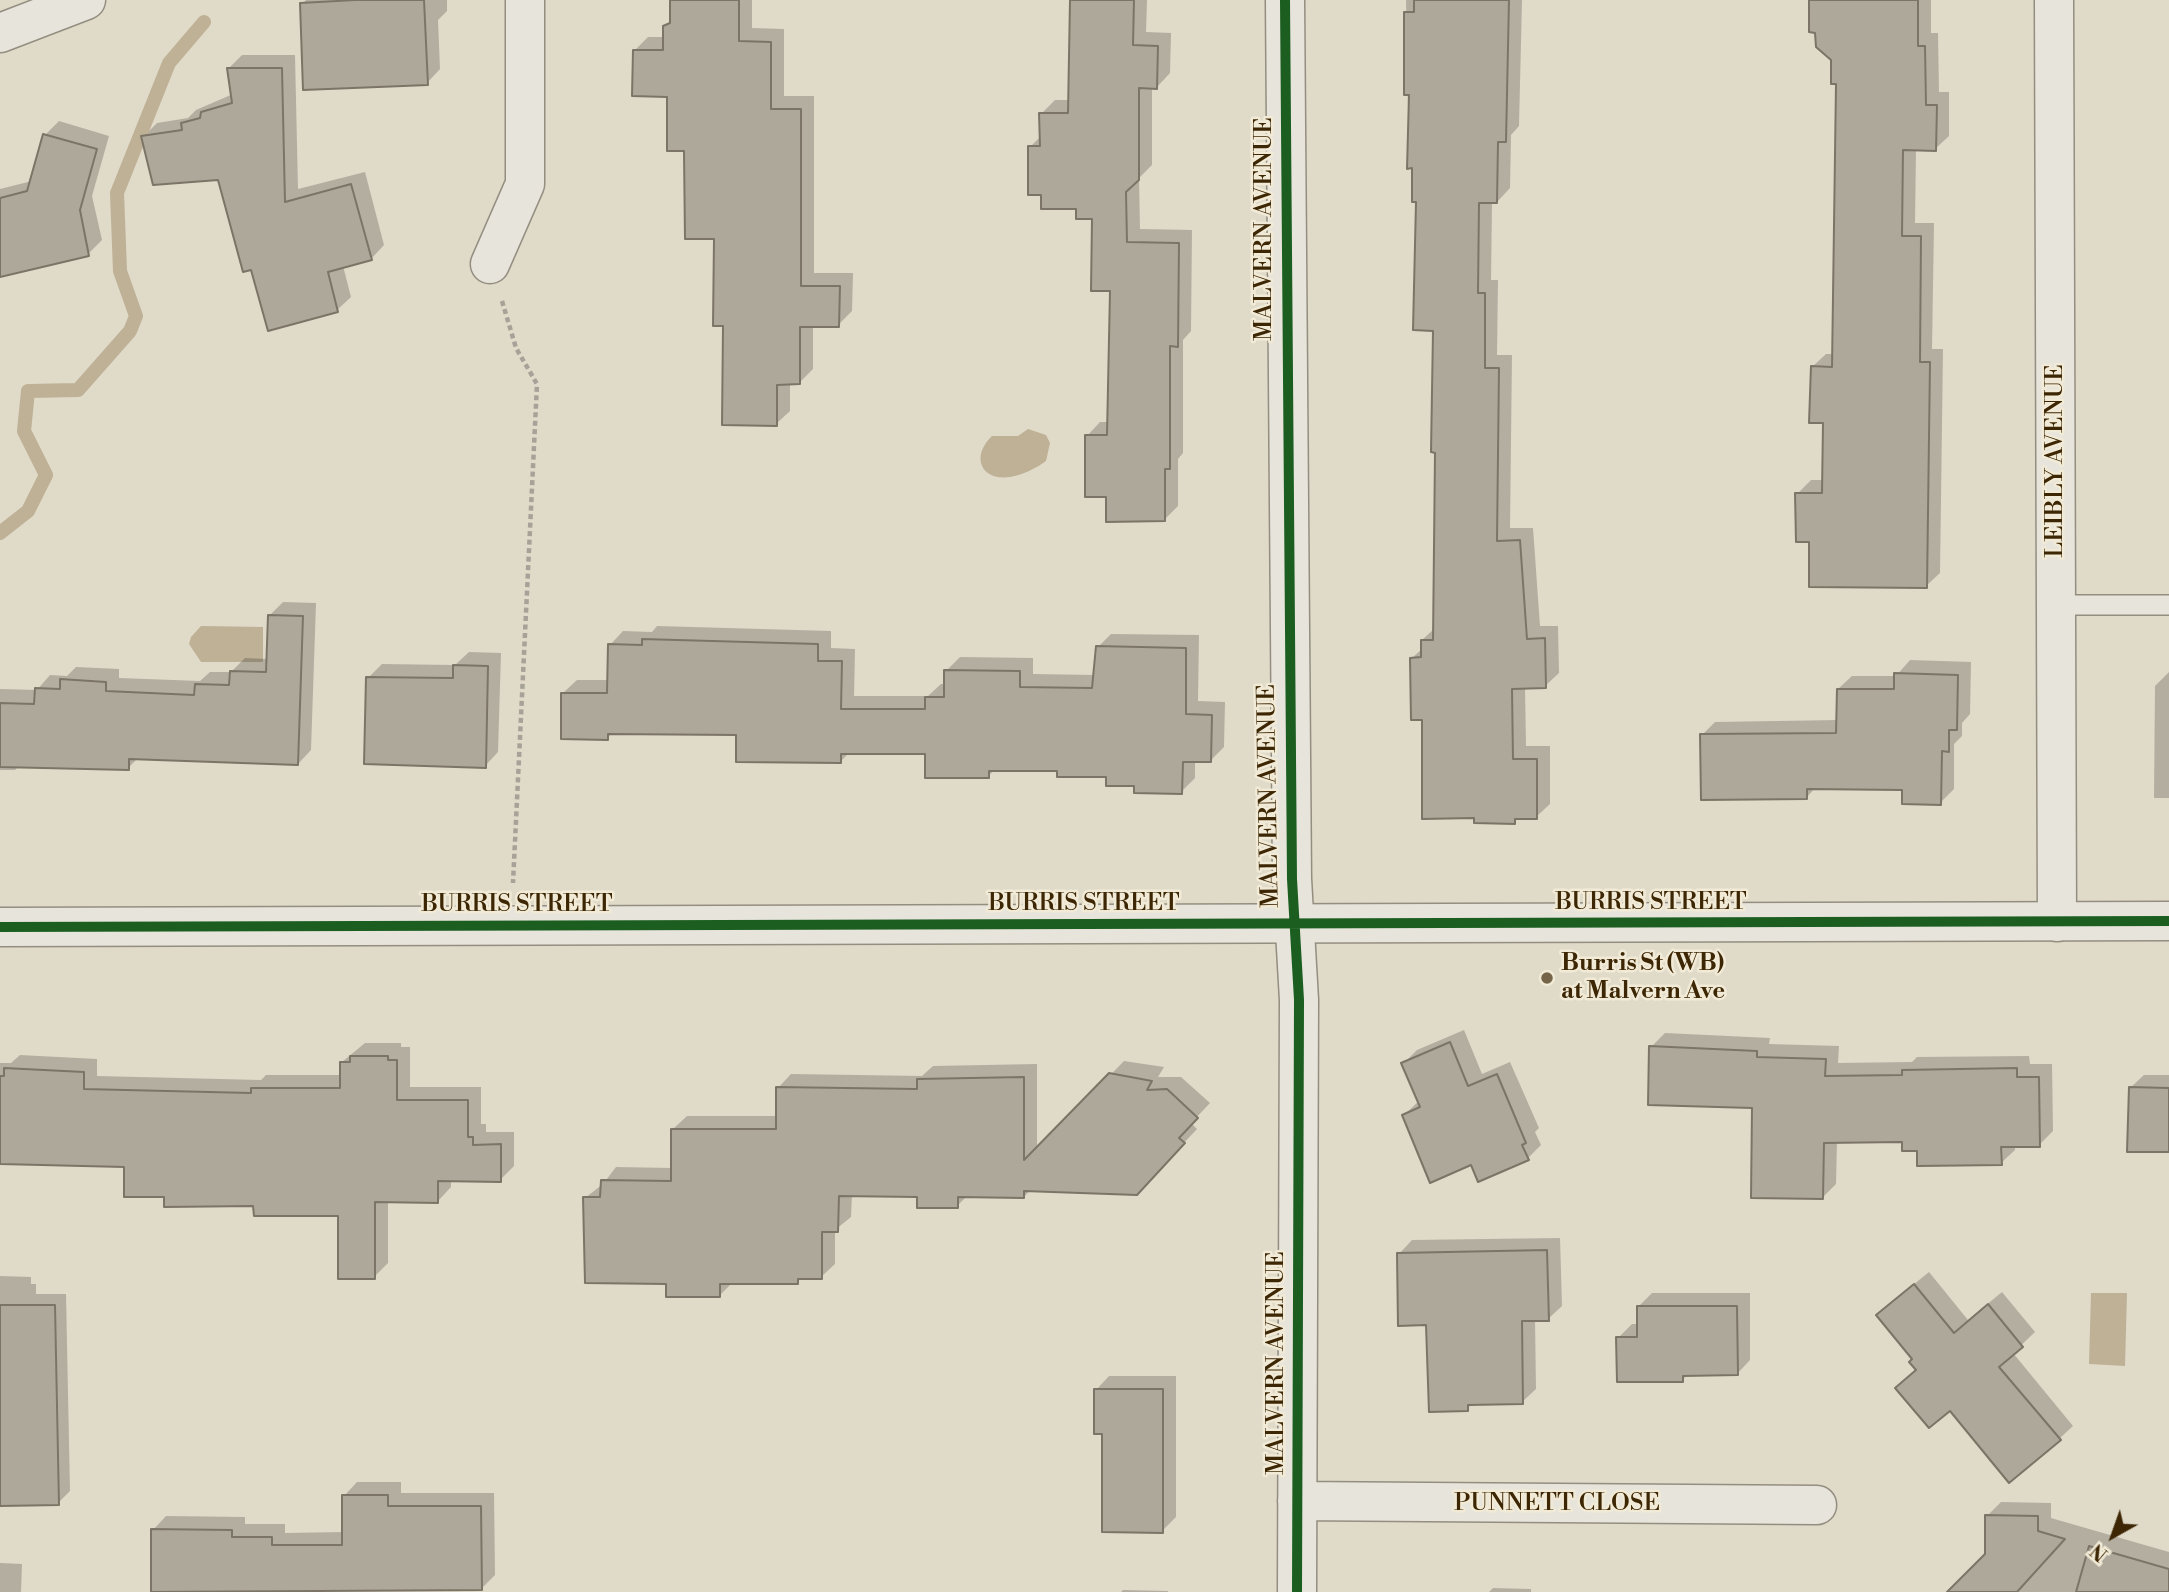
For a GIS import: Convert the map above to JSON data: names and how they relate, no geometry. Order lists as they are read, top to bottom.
{
  "streets": {
    "street": [
      "MALVERN AVENUE",
      "LEIBLY AVENUE",
      "BURRIS STREET",
      "PUNNETT CLOSE"
    ]
  },
  "crossings": [
    ["MALVERN AVENUE", "BURRIS STREET"],
    ["MALVERN AVENUE", "PUNNETT CLOSE"],
    ["LEIBLY AVENUE", "BURRIS STREET"]
  ],
  "places": ["Burris St (WB) at Malvern Ave"],
  "north": "bottom left"
}
